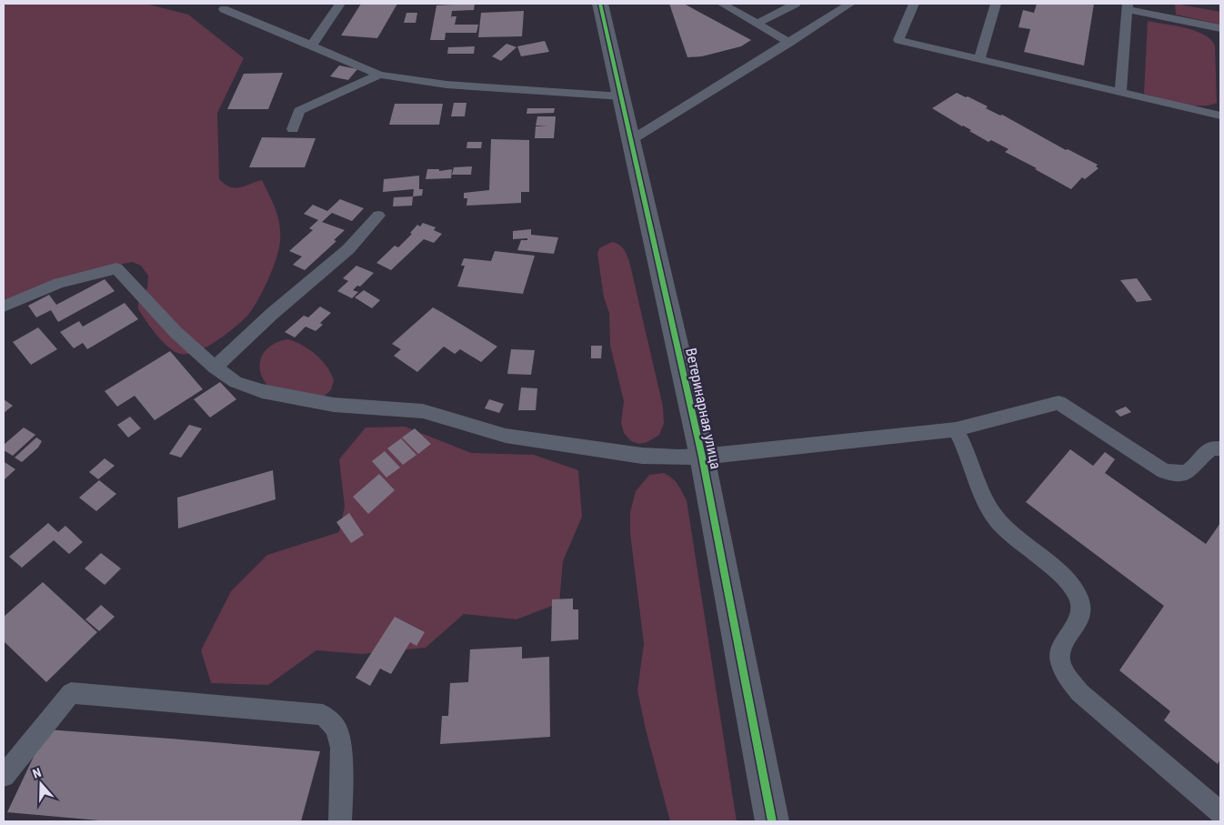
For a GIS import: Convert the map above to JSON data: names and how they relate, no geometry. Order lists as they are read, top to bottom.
{
  "streets": {
    "street": ["Ветеринарная улица"]
  },
  "north": "top"
}
